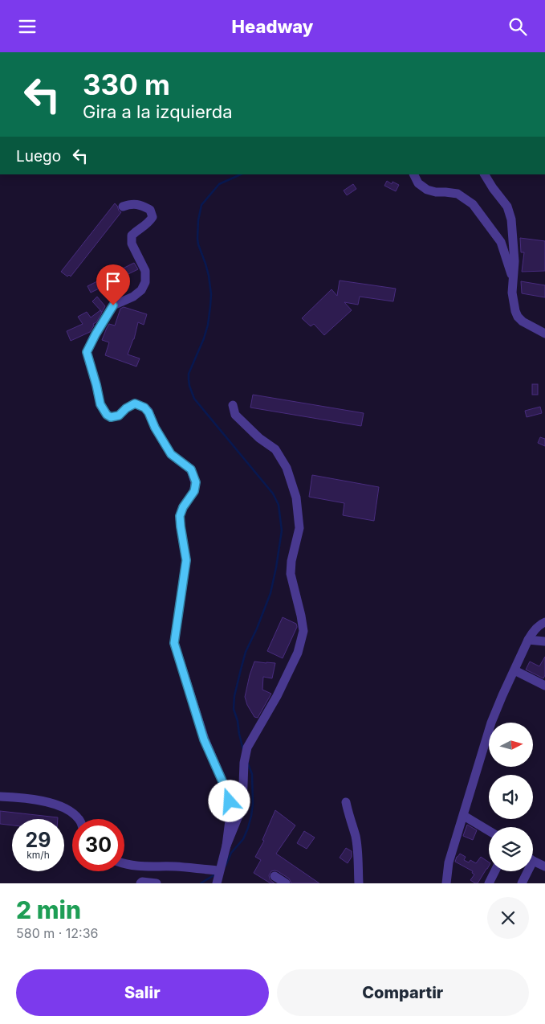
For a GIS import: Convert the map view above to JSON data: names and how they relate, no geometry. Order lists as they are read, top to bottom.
{
  "north": "right",
  "page": {
    "header": "Headway",
    "turn": ["330 m", "Gira a la izquierda"],
    "then": "Luego",
    "speed": "29 km/h",
    "limit": "30",
    "heading": ["2 min", "580 m · 12:36"],
    "buttons": ["Salir", "Compartir"]
  }
}
